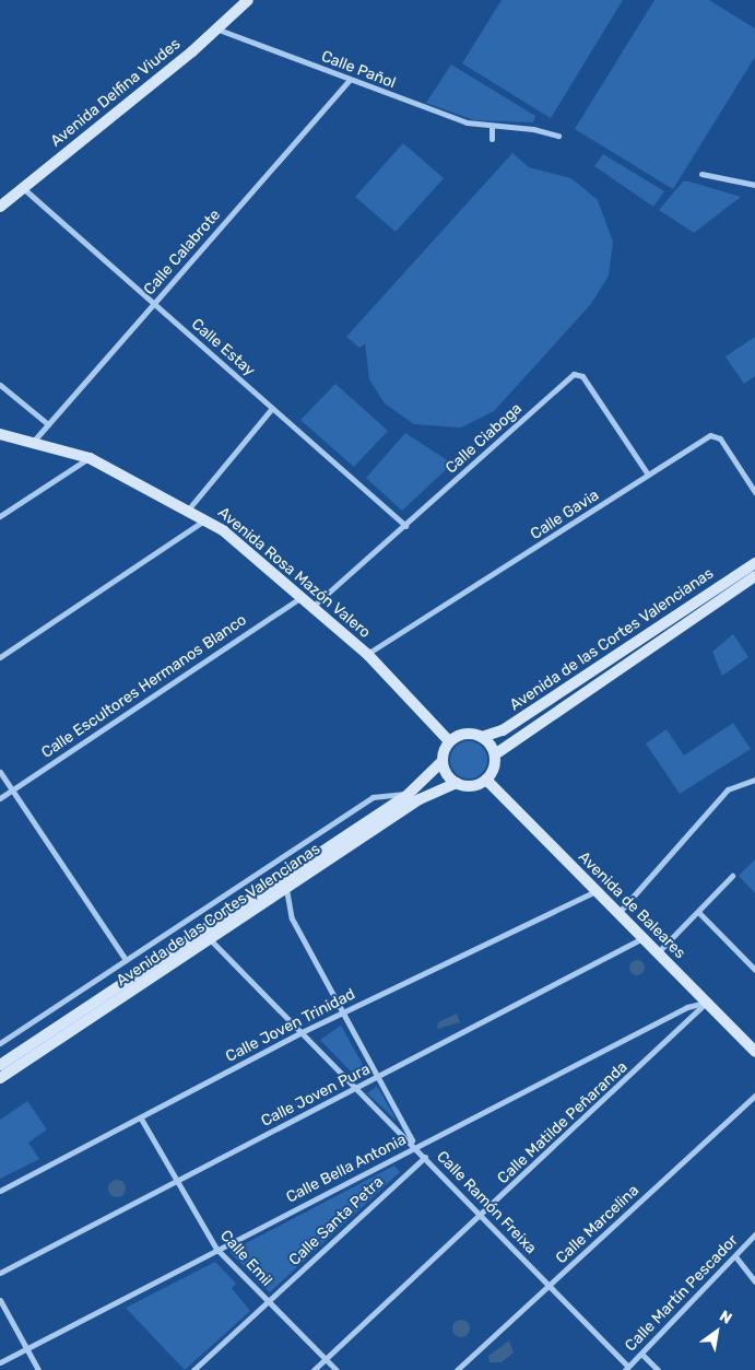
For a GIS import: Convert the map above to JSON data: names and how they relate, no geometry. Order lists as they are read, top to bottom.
{
  "streets": {
    "main road": [
      "Avenida Delfina Viudes",
      "Avenida Rosa Mazón Valero",
      "Avenida de las Cortes Valencianas",
      "Avenida de Baleares"
    ],
    "street": [
      "Calle Pañol",
      "Calle Calabrote",
      "Calle Estay",
      "Calle Ciaboga",
      "Calle Gavia",
      "Calle Escultores Hermanos Blanco",
      "Calle Joven Trinidad",
      "Calle Joven Pura",
      "Calle Matilde Peñaranda",
      "Calle Bella Antonia",
      "Calle Ramón Freixa",
      "Calle Santa Petra",
      "Calle Marcelina",
      "Calle Emil",
      "Calle Martín Pescador"
    ]
  },
  "crossings": [
    ["Calle Pañol", "Avenida Delfina Viudes"],
    ["Calle Pañol", "Calle Calabrote"],
    ["Avenida Delfina Viudes", "Calle Estay"],
    ["Calle Calabrote", "Calle Estay"],
    ["Calle Calabrote", "Avenida Rosa Mazón Valero"],
    ["Calle Estay", "Calle Ciaboga"],
    ["Calle Ciaboga", "Calle Gavia"],
    ["Calle Ciaboga", "Avenida Rosa Mazón Valero"],
    ["Calle Gavia", "Avenida Rosa Mazón Valero"],
    ["Avenida Rosa Mazón Valero", "Avenida de las Cortes Valencianas"],
    ["Avenida Rosa Mazón Valero", "Calle Escultores Hermanos Blanco"],
    ["Avenida Rosa Mazón Valero", "Avenida de Baleares"],
    ["Avenida de las Cortes Valencianas", "Avenida de Baleares"],
    ["Avenida de las Cortes Valencianas", "Calle Ramón Freixa"],
    ["Avenida de Baleares", "Calle Joven Trinidad"],
    ["Avenida de Baleares", "Calle Joven Pura"],
    ["Avenida de Baleares", "Calle Matilde Peñaranda"],
    ["Avenida de Baleares", "Calle Bella Antonia"],
    ["Calle Joven Trinidad", "Calle Ramón Freixa"],
    ["Calle Joven Trinidad", "Calle Emil"],
    ["Calle Joven Pura", "Calle Ramón Freixa"],
    ["Calle Joven Pura", "Calle Emil"],
    ["Calle Matilde Peñaranda", "Calle Bella Antonia"],
    ["Calle Matilde Peñaranda", "Calle Ramón Freixa"],
    ["Calle Matilde Peñaranda", "Calle Emil"],
    ["Calle Bella Antonia", "Calle Ramón Freixa"],
    ["Calle Bella Antonia", "Calle Emil"],
    ["Calle Ramón Freixa", "Calle Santa Petra"],
    ["Calle Ramón Freixa", "Calle Marcelina"],
    ["Calle Ramón Freixa", "Calle Martín Pescador"],
    ["Calle Santa Petra", "Calle Emil"]
  ],
  "north": "top right"
}
